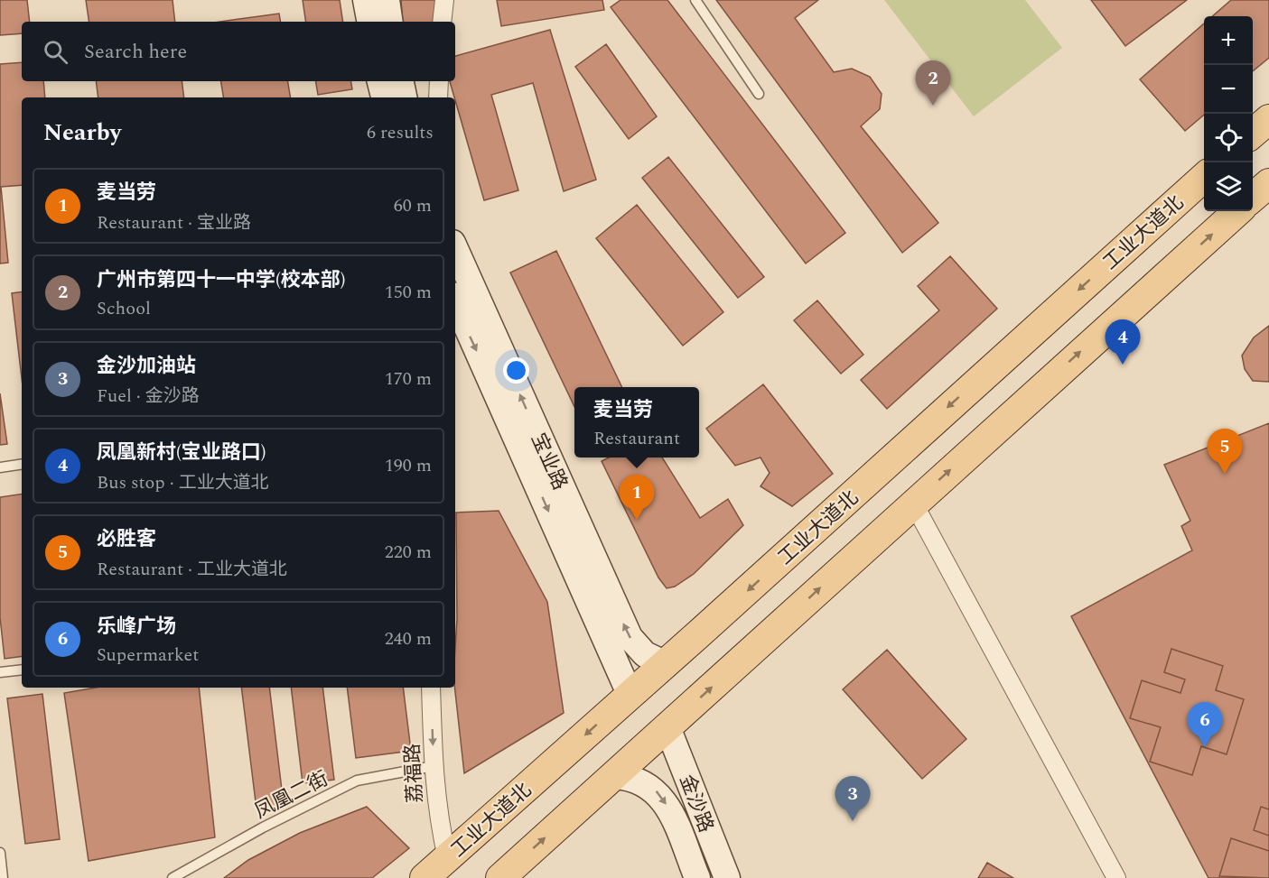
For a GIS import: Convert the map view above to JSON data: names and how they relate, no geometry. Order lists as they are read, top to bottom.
{
  "streets": {
    "main road": ["工业大道北", "宝业路", "金沙路"],
    "street": ["荔福路"],
    "lane": ["凤凰二街"]
  },
  "crossings": [
    ["工业大道北", "宝业路"],
    ["工业大道北", "荔福路"],
    ["荔福路", "凤凰二街"]
  ],
  "one_way": ["荔福路"],
  "page": {
    "map_buttons": ["+", "−"],
    "search": "Search here",
    "pins": [
      "2",
      "4",
      "5",
      "1",
      "6",
      "3"
    ],
    "heading": ["Nearby", "6 results"],
    "list": [
      {
        "mark": "1",
        "name": "麦当劳",
        "note": "Restaurant · 宝业路",
        "value": "60 m"
      },
      {
        "mark": "2",
        "name": "广州市第四十一中学(校本部)",
        "note": "School",
        "value": "150 m"
      },
      {
        "mark": "3",
        "name": "金沙加油站",
        "note": "Fuel · 金沙路",
        "value": "170 m"
      },
      {
        "mark": "4",
        "name": "凤凰新村(宝业路口)",
        "note": "Bus stop · 工业大道北",
        "value": "190 m"
      },
      {
        "mark": "5",
        "name": "必胜客",
        "note": "Restaurant · 工业大道北",
        "value": "220 m"
      },
      {
        "mark": "6",
        "name": "乐峰广场",
        "note": "Supermarket",
        "value": "240 m"
      }
    ],
    "popup": ["麦当劳", "Restaurant"]
  }
}
